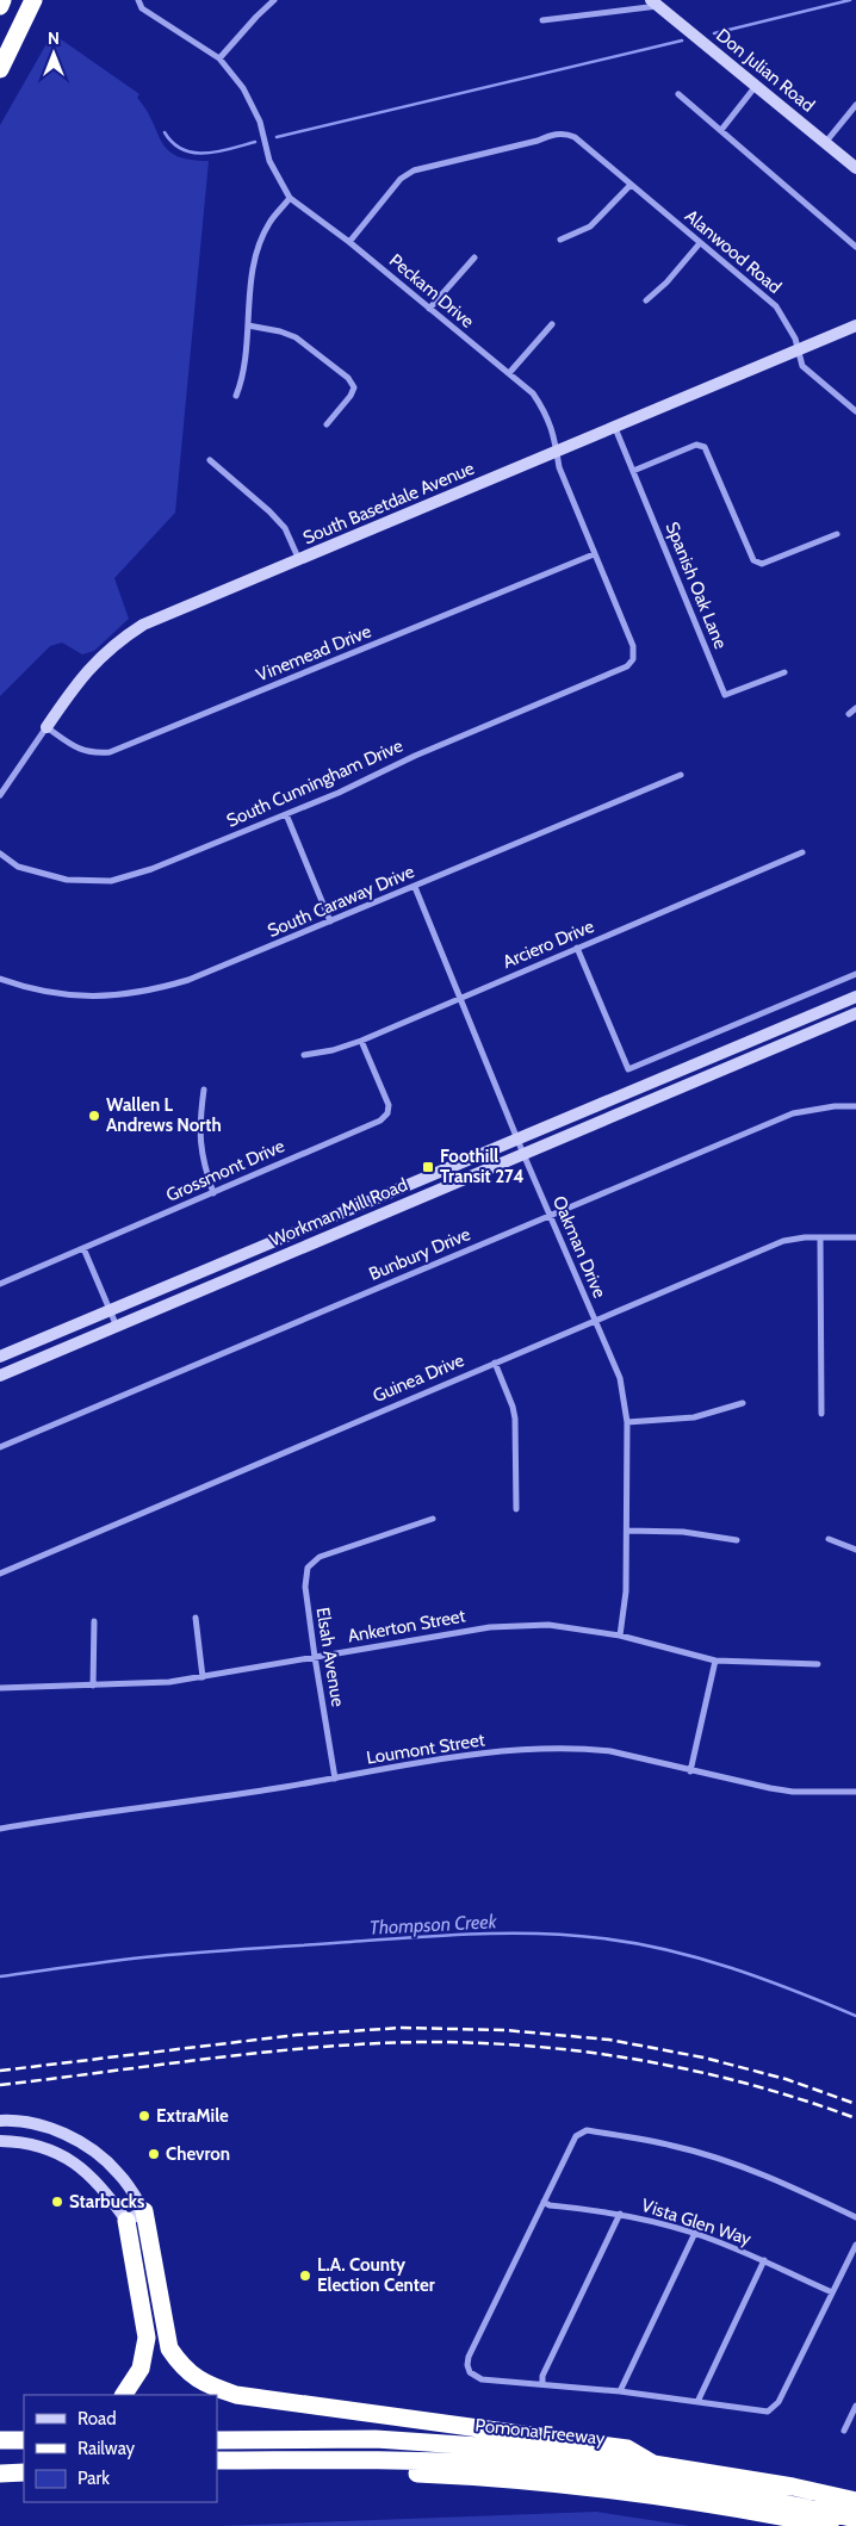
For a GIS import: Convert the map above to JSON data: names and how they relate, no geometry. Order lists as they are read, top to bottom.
{
  "streets": {
    "highway": ["Pomona Freeway"],
    "main road": ["Don Julian Road", "South Basetdale Avenue", "Workman Mill Road"],
    "street": [
      "Alanwood Road",
      "Peckam Drive",
      "Spanish Oak Lane",
      "Vinemead Drive",
      "South Cunningham Drive",
      "South Caraway Drive",
      "Arciero Drive",
      "Grossmont Drive",
      "Oakman Drive",
      "Bunbury Drive",
      "Guinea Drive",
      "Ankerton Street",
      "Elsah Avenue",
      "Loumont Street",
      "Vista Glen Way"
    ]
  },
  "crossings": [
    ["Alanwood Road", "Peckam Drive"],
    ["Alanwood Road", "South Basetdale Avenue"],
    ["Peckam Drive", "South Basetdale Avenue"],
    ["Peckam Drive", "Vinemead Drive"],
    ["Peckam Drive", "South Cunningham Drive"],
    ["South Basetdale Avenue", "Spanish Oak Lane"],
    ["South Basetdale Avenue", "Vinemead Drive"],
    ["South Caraway Drive", "Oakman Drive"],
    ["Arciero Drive", "Grossmont Drive"],
    ["Arciero Drive", "Oakman Drive"],
    ["Workman Mill Road", "Oakman Drive"],
    ["Oakman Drive", "Bunbury Drive"],
    ["Oakman Drive", "Guinea Drive"],
    ["Oakman Drive", "Ankerton Street"],
    ["Ankerton Street", "Elsah Avenue"],
    ["Elsah Avenue", "Loumont Street"]
  ],
  "water": ["Thompson Creek"],
  "places": {
    "other": [
      "Wallen L Andrews North",
      "ExtraMile",
      "Chevron",
      "Starbucks",
      "L.A. County Election Center"
    ],
    "transit": ["Foothill Transit 274"]
  },
  "legend": ["Road", "Railway", "Park"],
  "north": "top"
}
